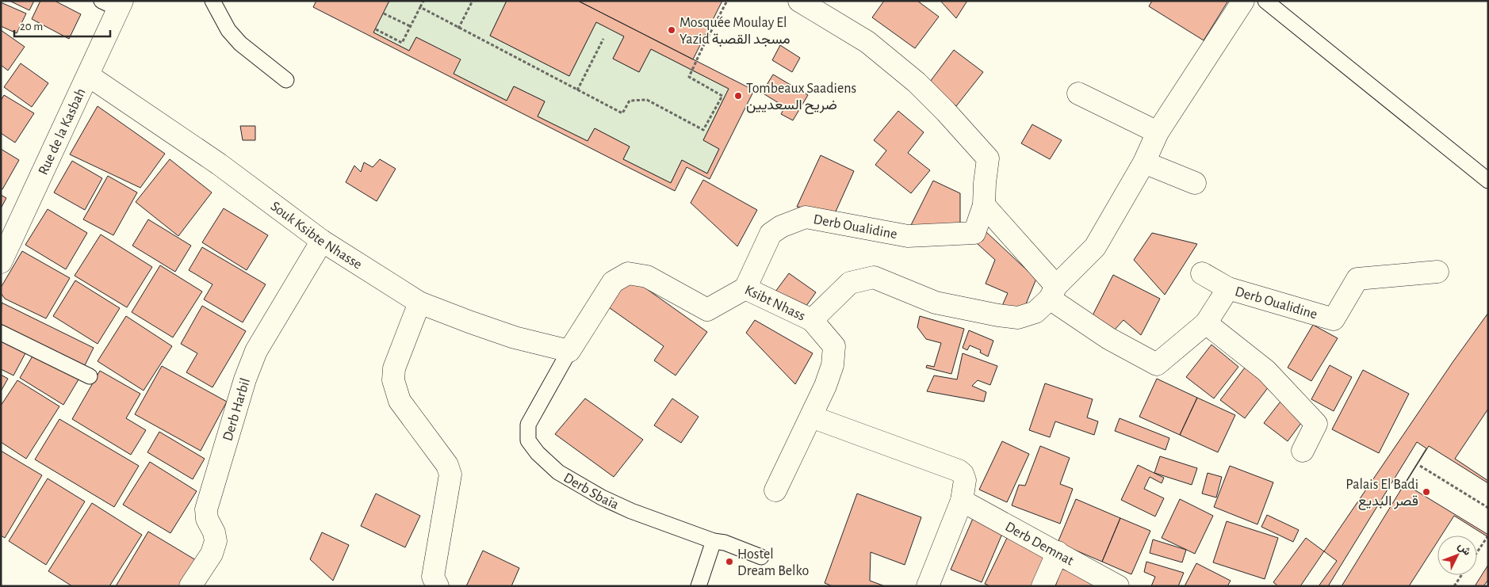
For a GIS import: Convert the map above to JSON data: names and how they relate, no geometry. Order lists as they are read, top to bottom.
{
  "streets": {
    "street": [
      "Rue de la Kasbah",
      "Derb Oualidine",
      "Souk Ksibte Nhasse",
      "Ksibt Nhass",
      "Derb Harbil",
      "Derb Demnat"
    ],
    "lane": ["Derb Sbaïa"]
  },
  "crossings": [
    ["Rue de la Kasbah", "Souk Ksibte Nhasse"],
    ["Derb Oualidine", "Ksibt Nhass"],
    ["Souk Ksibte Nhasse", "Ksibt Nhass"],
    ["Souk Ksibte Nhasse", "Derb Harbil"],
    ["Souk Ksibte Nhasse", "Derb Sbaïa"],
    ["Ksibt Nhass", "Derb Sbaïa"]
  ],
  "places": [
    "Mosquée Moulay El Yazid مسجد القصبة",
    "Tombeaux Saadiens ضريح السعديين",
    "Palais El Badi قصر البديع",
    "Hostel Dream Belko"
  ],
  "scale_bar": "20 m",
  "north": "top right"
}
